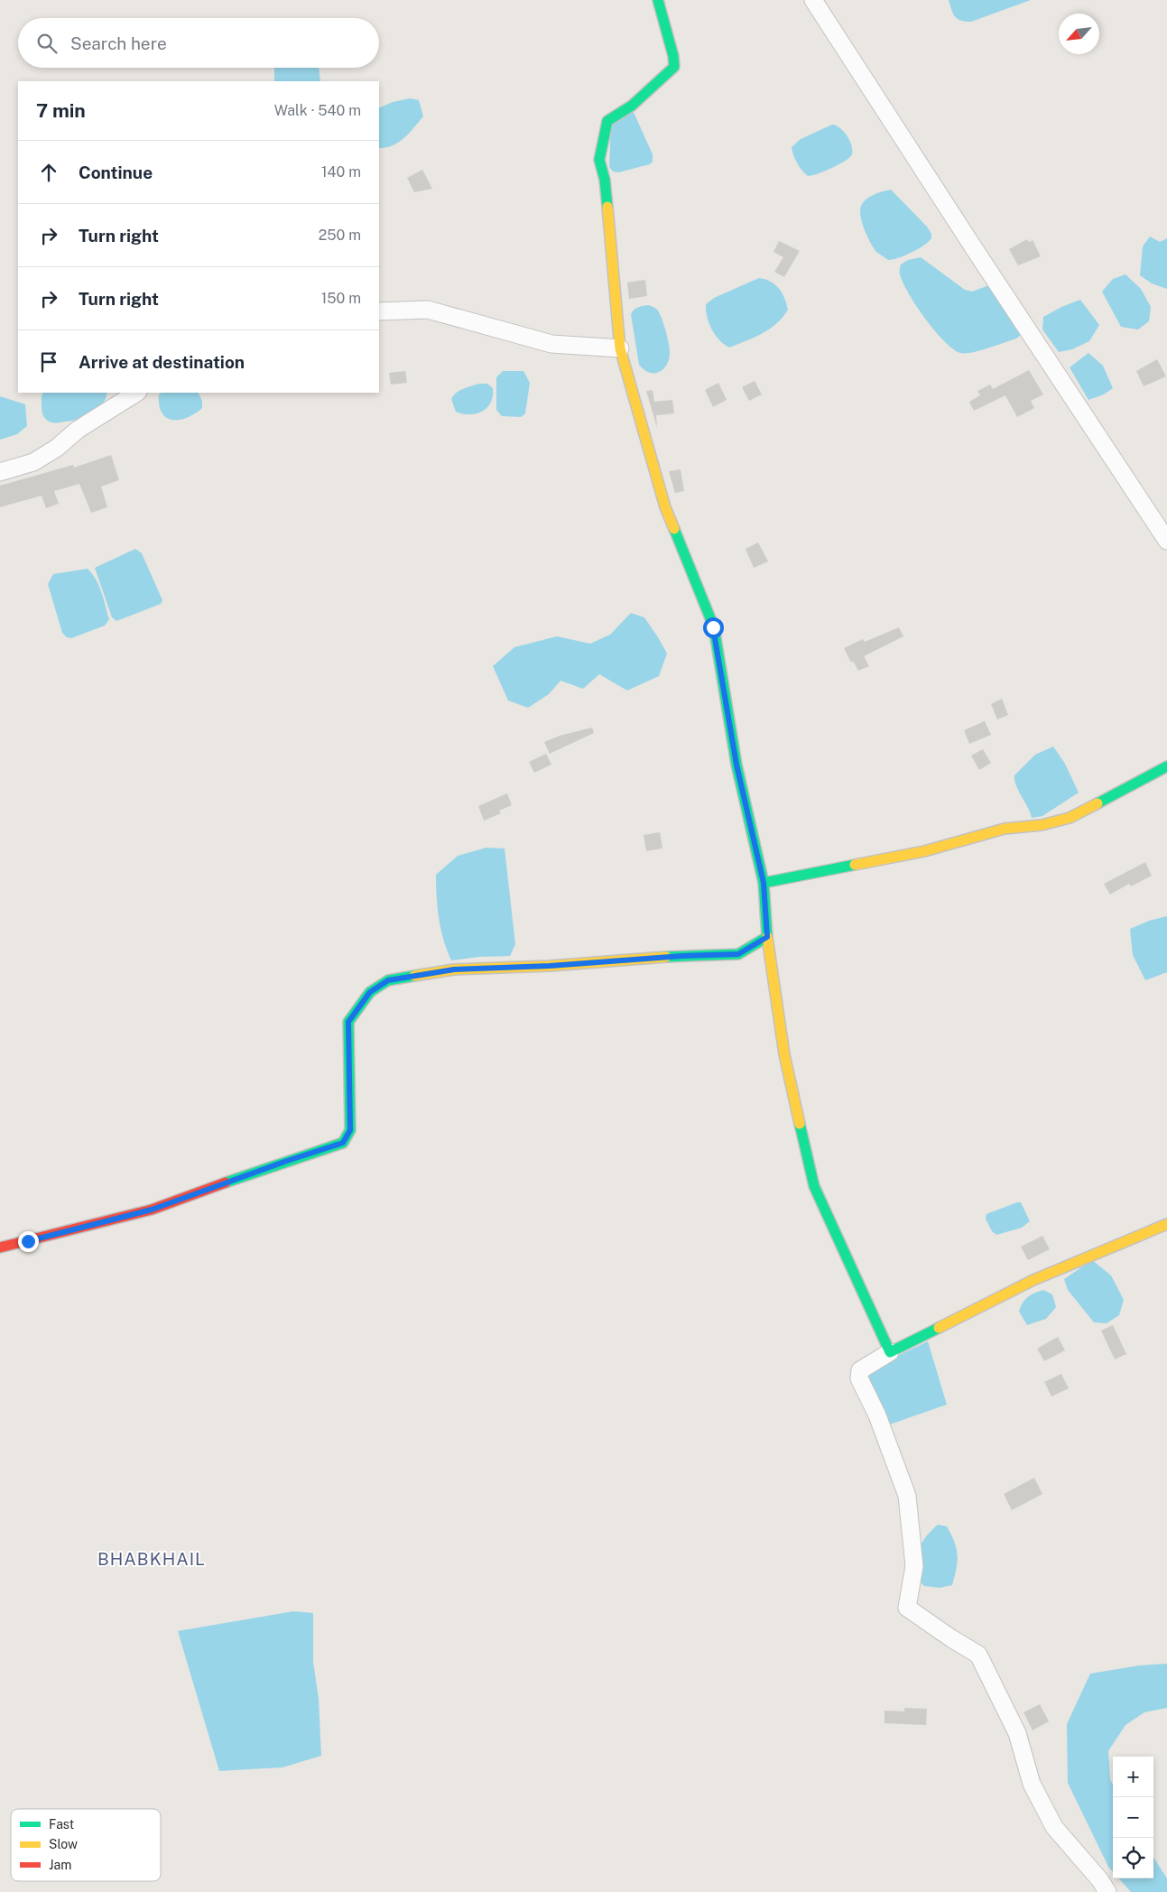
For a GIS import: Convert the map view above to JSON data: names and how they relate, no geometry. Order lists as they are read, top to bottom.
{
  "districts": ["BHABKHAIL"],
  "legend": ["Fast", "Slow", "Jam"],
  "north": "bottom left",
  "page": {
    "search": "Search here",
    "heading": ["7 min", "Walk · 540 m"],
    "list": [
      ["Continue", "140 m"],
      ["Turn right", "250 m"],
      ["Turn right", "150 m"],
      "Arrive at destination"
    ],
    "map_buttons": ["+", "−"]
  }
}
